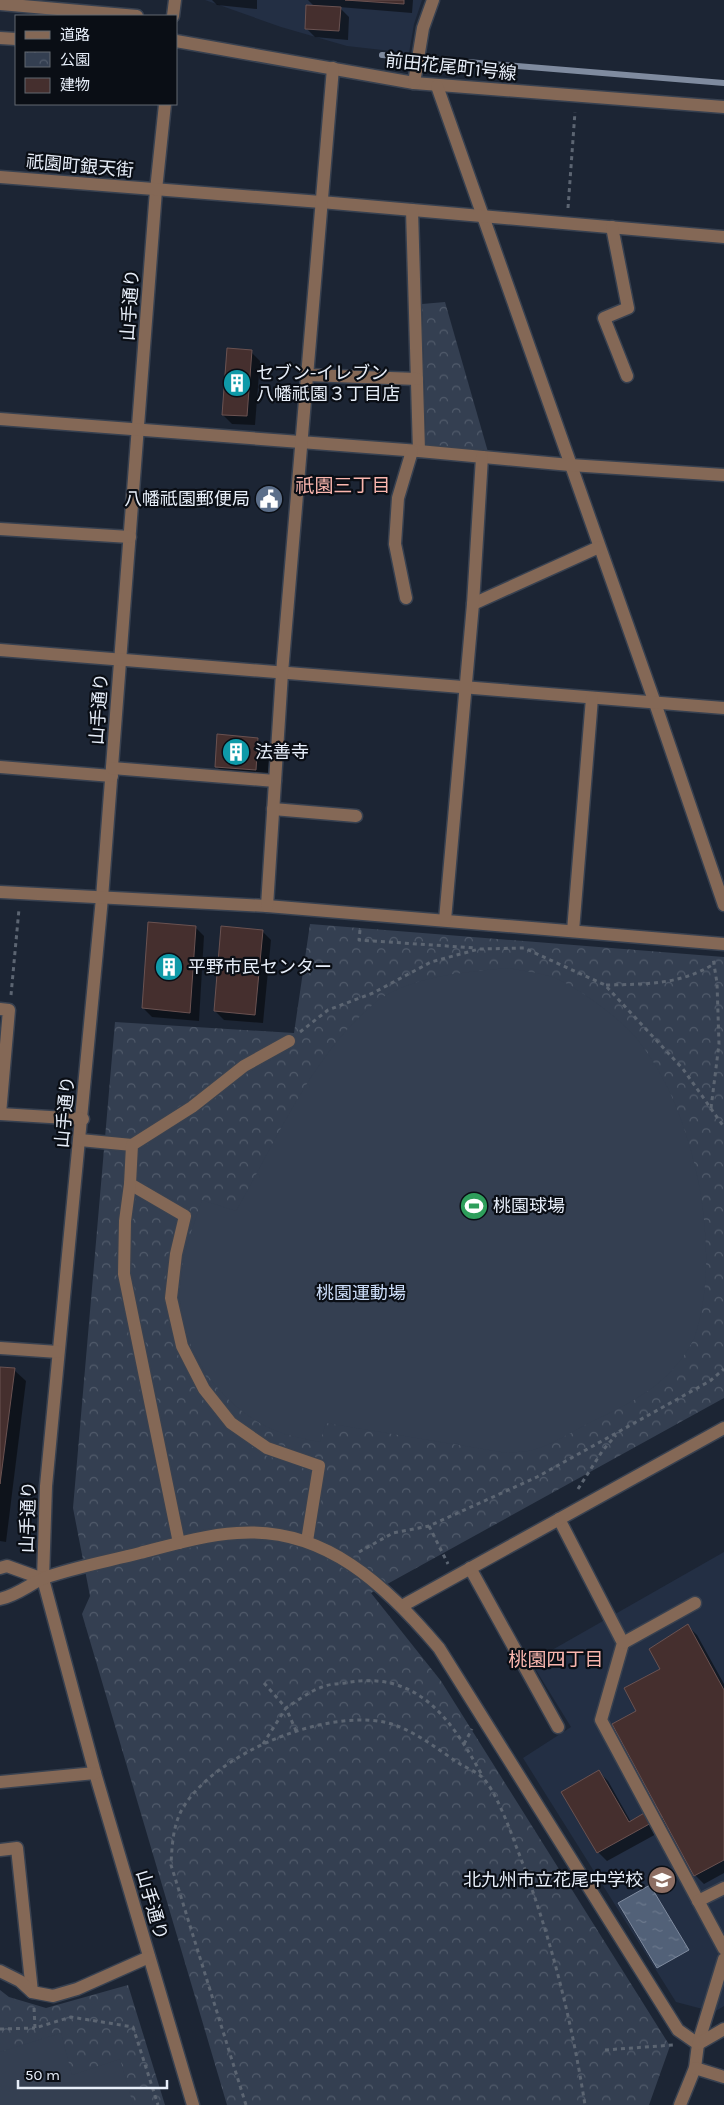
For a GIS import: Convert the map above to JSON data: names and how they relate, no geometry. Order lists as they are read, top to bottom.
{
  "streets": {
    "street": ["前田花尾町1号線", "祇園町銀天街", "山手通り"]
  },
  "crossings": [
    ["祇園町銀天街", "山手通り"]
  ],
  "districts": ["祇園三丁目", "桃園四丁目"],
  "parks": ["桃園運動場"],
  "places": {
    "building": ["セブン-イレブン 八幡祇園３丁目店", "法善寺", "平野市民センター"],
    "public building": ["八幡祇園郵便局"],
    "sports": ["桃園球場"],
    "school or university": ["北九州市立花尾中学校"]
  },
  "legend": ["道路", "公園", "建物"],
  "scale_bar": "50 m"
}
